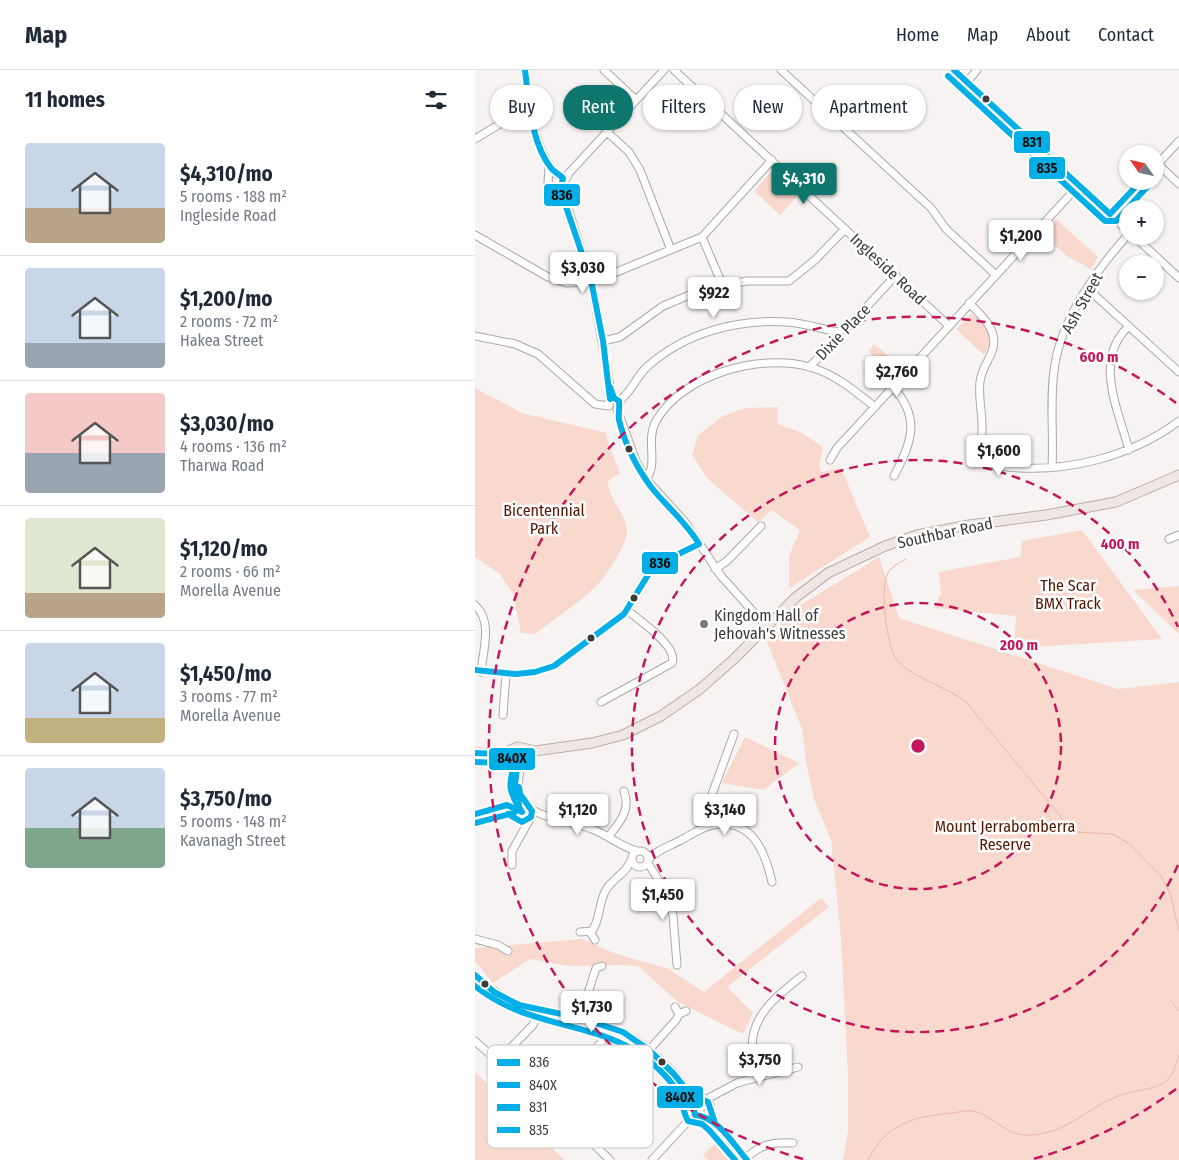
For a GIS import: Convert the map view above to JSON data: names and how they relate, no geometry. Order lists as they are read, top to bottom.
{
  "streets": {
    "main road": ["Southbar Road"],
    "street": ["Ingleside Road", "Ash Street", "Dixie Place"]
  },
  "crossings": [
    ["Ingleside Road", "Dixie Place"]
  ],
  "parks": ["Bicentennial Park", "The Scar BMX Track", "Mount Jerrabomberra Reserve"],
  "places": ["Kingdom Hall of Jehovah's Witnesses"],
  "lines": [
    "transit line 836",
    "transit line 831",
    "transit line 835",
    "transit line 840X"
  ],
  "legend": [
    "836",
    "840X",
    "831",
    "835"
  ],
  "north": "top left",
  "page": {
    "header": "Map",
    "nav": [
      "Home",
      "Map",
      "About",
      "Contact"
    ],
    "heading": "11 homes",
    "chip": [
      "Buy",
      "Rent",
      "Filters",
      "New",
      "Apartment"
    ],
    "list": [
      {
        "name": "$4,310/mo",
        "note": "5 rooms · 188 m² · Ingleside Road"
      },
      {
        "name": "$1,200/mo",
        "note": "2 rooms · 72 m² · Hakea Street"
      },
      {
        "name": "$3,030/mo",
        "note": "4 rooms · 136 m² · Tharwa Road"
      },
      {
        "name": "$1,120/mo",
        "note": "2 rooms · 66 m² · Morella Avenue"
      },
      {
        "name": "$1,450/mo",
        "note": "3 rooms · 77 m² · Morella Avenue"
      },
      {
        "name": "$3,750/mo",
        "note": "5 rooms · 148 m² · Kavanagh Street"
      }
    ],
    "map_buttons": ["+", "−"],
    "price": [
      "$4,310",
      "$1,200",
      "$3,030",
      "$922",
      "$2,760",
      "$1,600",
      "$1,120",
      "$3,140",
      "$1,450",
      "$1,730",
      "$3,750"
    ]
  },
  "rings": ["600 m", "400 m", "200 m"]
}
